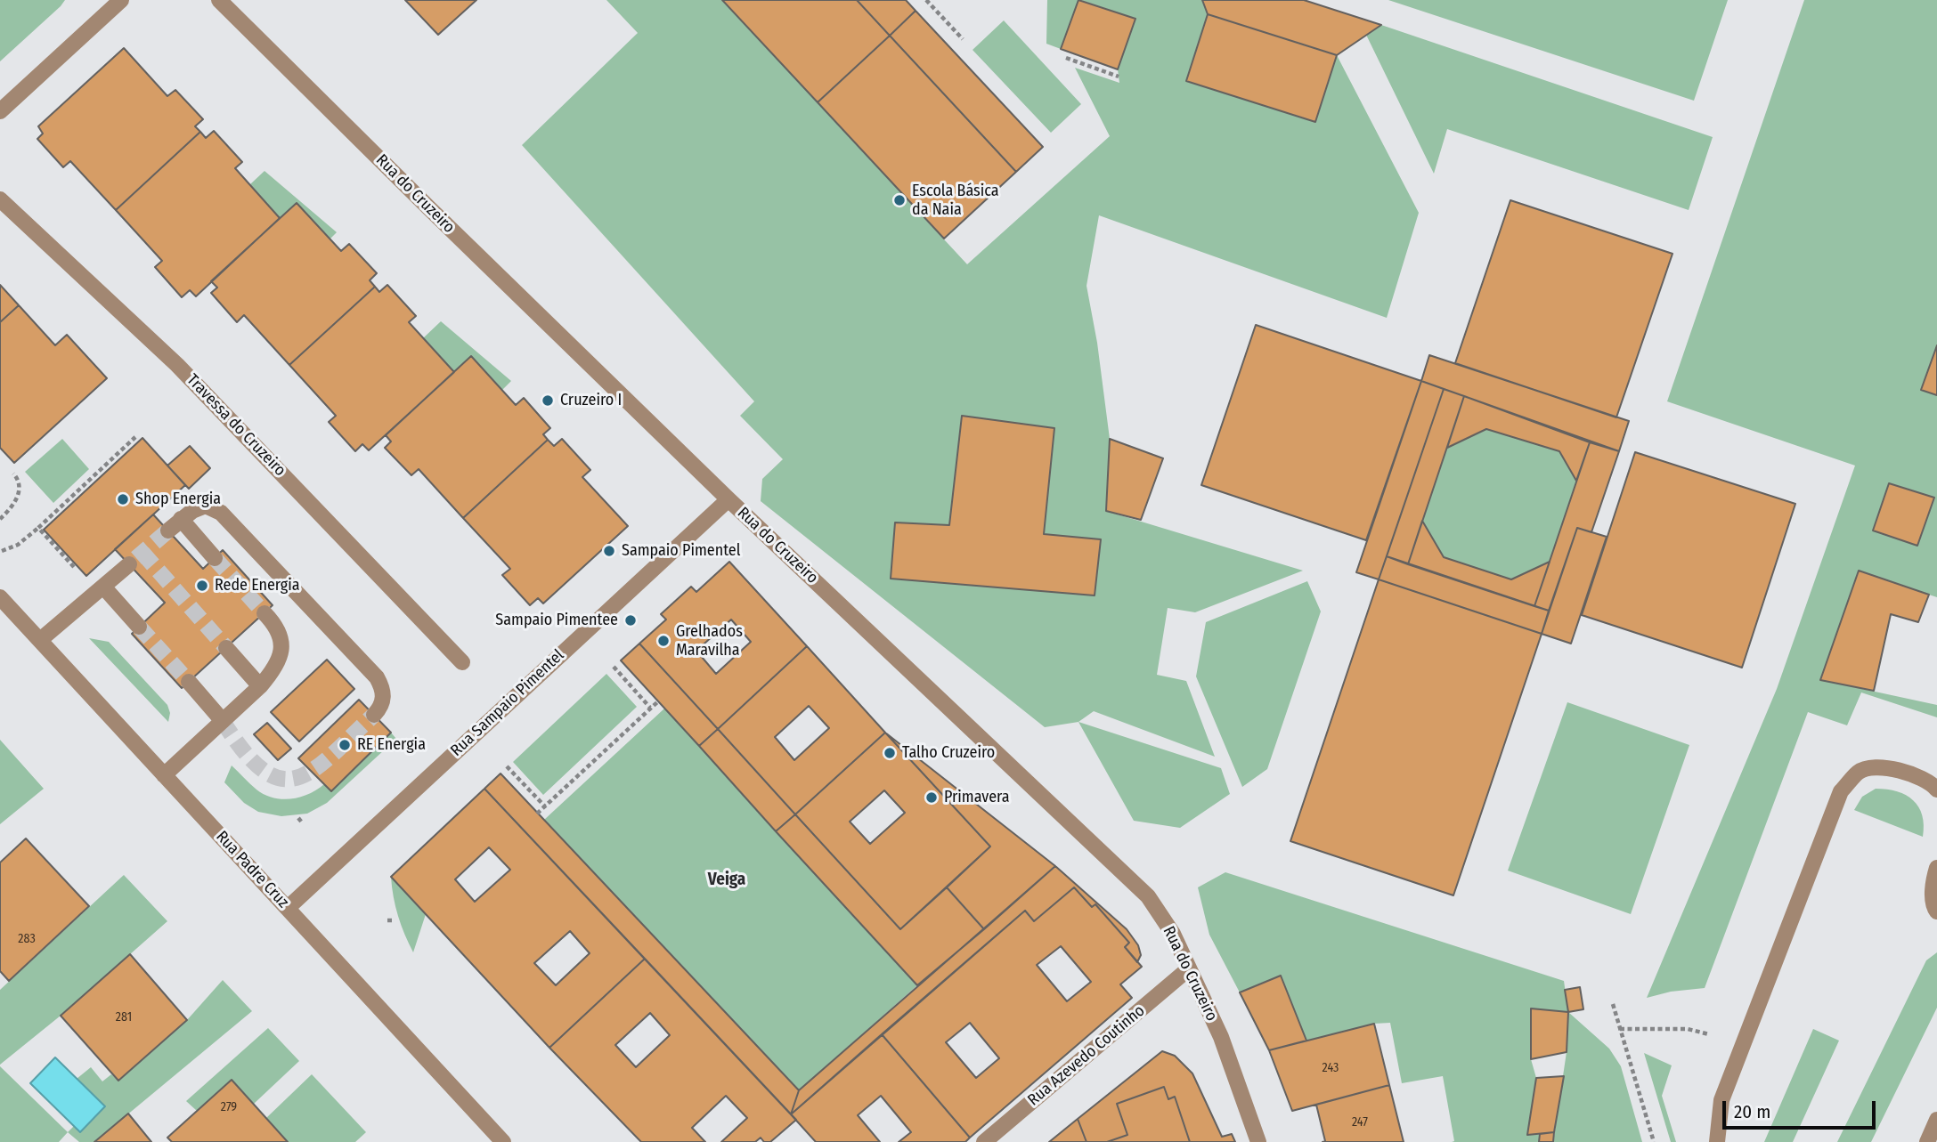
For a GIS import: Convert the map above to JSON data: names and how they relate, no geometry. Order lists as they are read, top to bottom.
{
  "streets": {
    "street": [
      "Rua do Cruzeiro",
      "Travessa do Cruzeiro",
      "Rua Sampaio Pimentel",
      "Rua Padre Cruz",
      "Rua Azevedo Coutinho"
    ]
  },
  "crossings": [
    ["Rua do Cruzeiro", "Rua Sampaio Pimentel"],
    ["Rua do Cruzeiro", "Rua Azevedo Coutinho"],
    ["Rua Sampaio Pimentel", "Rua Padre Cruz"]
  ],
  "districts": ["Veiga"],
  "places": [
    "Escola Básica da Naia",
    "Cruzeiro I",
    "Shop Energia",
    "Sampaio Pimentel",
    "Rede Energia",
    "Sampaio Pimentee",
    "Grelhados Maravilha",
    "RE Energia",
    "Talho Cruzeiro",
    "Primavera"
  ],
  "house_numbers": [
    "283",
    "281",
    "243",
    "279",
    "247"
  ],
  "scale_bar": "20 m"
}
